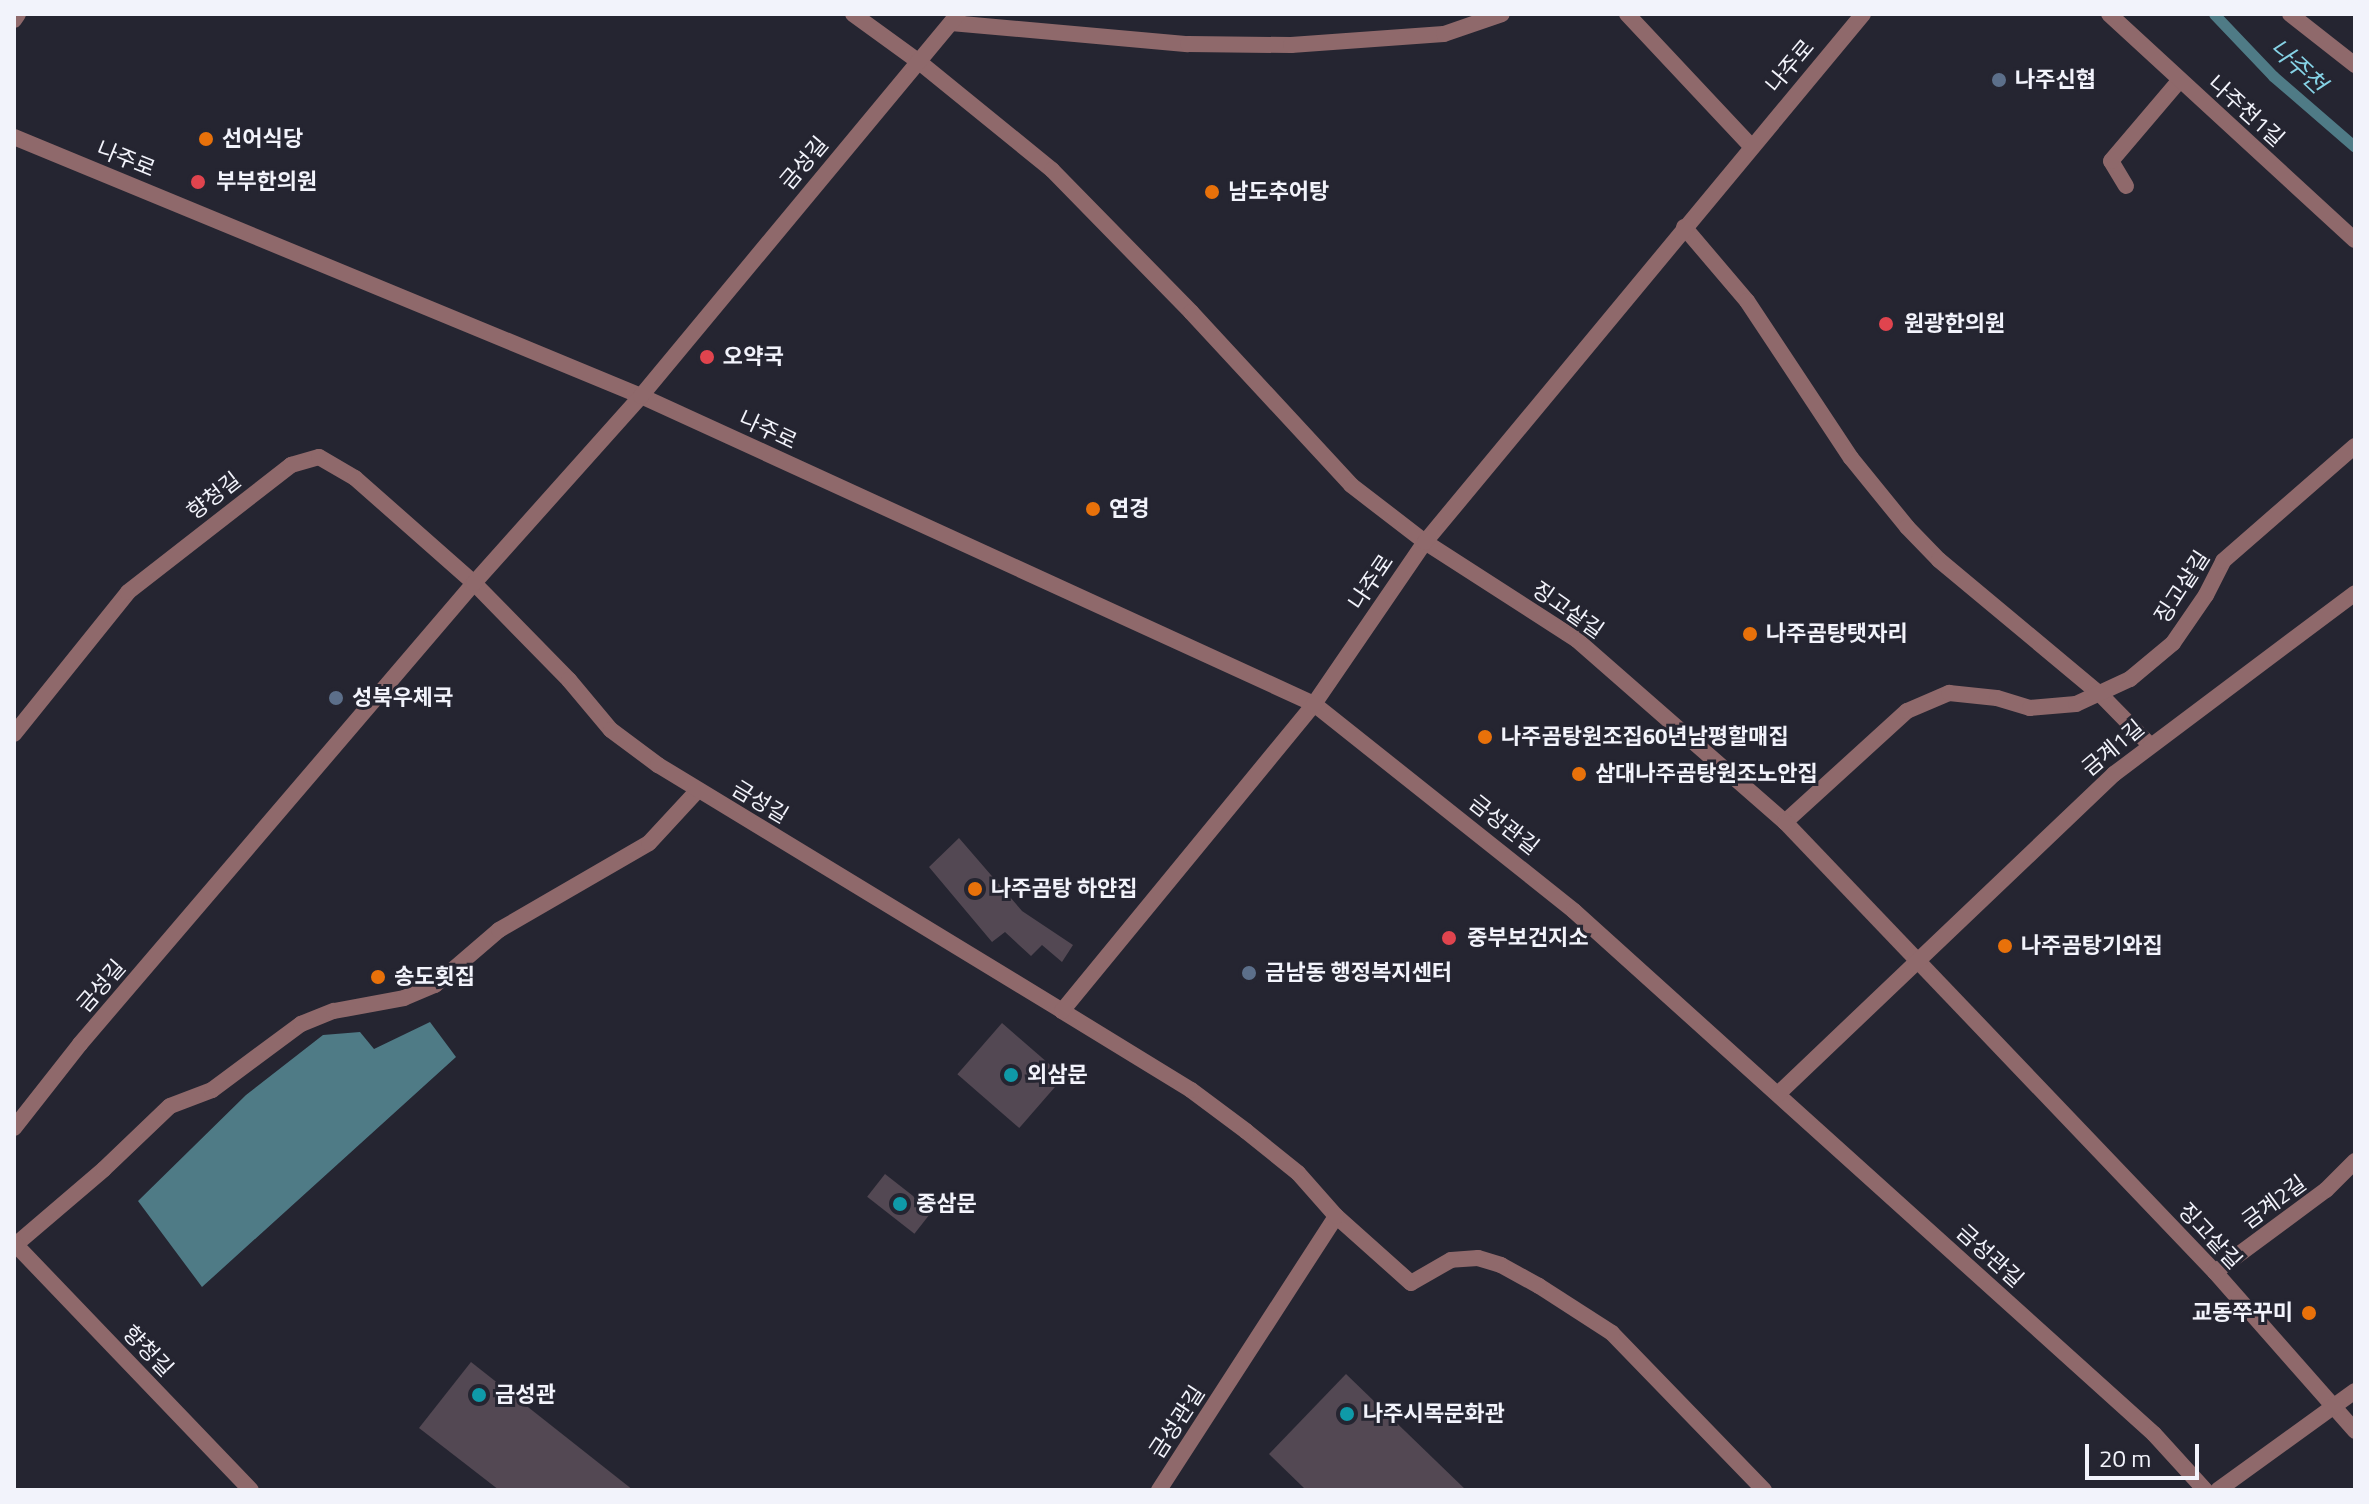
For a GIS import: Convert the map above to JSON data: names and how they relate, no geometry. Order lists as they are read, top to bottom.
{
  "streets": {
    "street": [
      "나주로",
      "나주천1길",
      "금성길",
      "향청길",
      "징고샅길",
      "금계1길",
      "금성관길",
      "금계2길"
    ]
  },
  "crossings": [
    ["나주로", "금성길"],
    ["나주로", "징고샅길"],
    ["나주로", "금성관길"],
    ["금성길", "향청길"],
    ["징고샅길", "금계1길"],
    ["징고샅길", "금계2길"]
  ],
  "water": ["나주천"],
  "places": [
    "나주신협",
    "선어식당",
    "부부한의원",
    "남도추어탕",
    "원광한의원",
    "오약국",
    "연경",
    "나주곰탕탯자리",
    "성북우체국",
    "나주곰탕원조집60년남평할매집",
    "삼대나주곰탕원조노안집",
    "나주곰탕 하얀집",
    "중부보건지소",
    "나주곰탕기와집",
    "금남동 행정복지센터",
    "송도횟집",
    "외삼문",
    "중삼문",
    "교동쭈꾸미",
    "금성관",
    "나주시목문화관"
  ],
  "scale_bar": "20 m"
}
